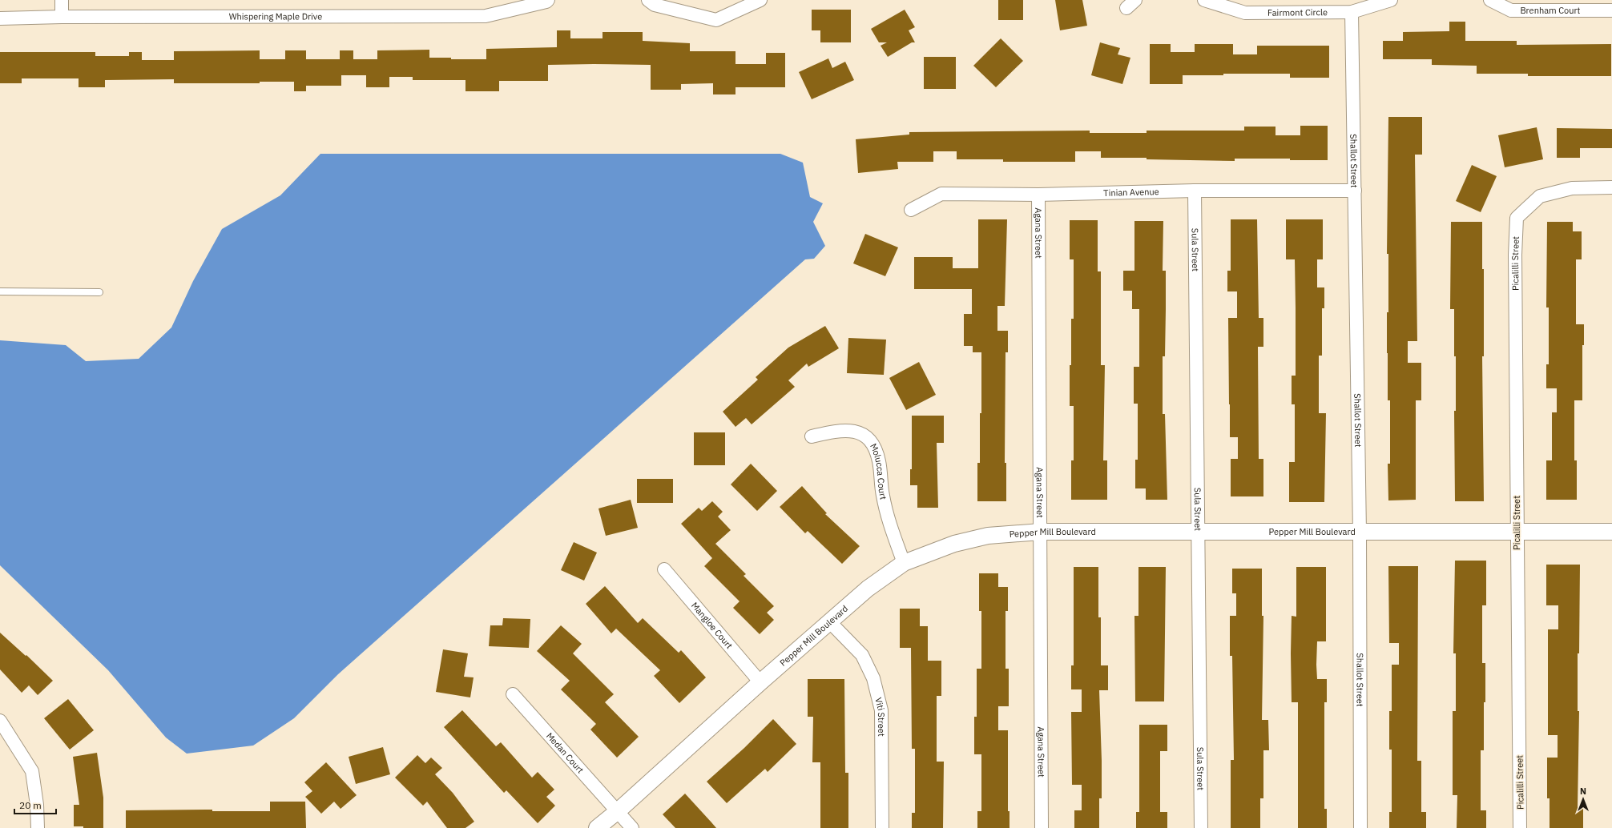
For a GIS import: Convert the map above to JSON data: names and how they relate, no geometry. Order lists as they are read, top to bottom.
{
  "streets": {
    "street": [
      "Brenham Court",
      "Fairmont Circle",
      "Whispering Maple Drive",
      "Shallot Street",
      "Tinian Avenue",
      "Agana Street",
      "Sula Street",
      "Picalilli Street",
      "Molucca Court",
      "Pepper Mill Boulevard",
      "Mangloe Court",
      "Viti Street",
      "Medan Court"
    ]
  },
  "crossings": [
    ["Fairmont Circle", "Shallot Street"],
    ["Shallot Street", "Tinian Avenue"],
    ["Shallot Street", "Pepper Mill Boulevard"],
    ["Tinian Avenue", "Agana Street"],
    ["Tinian Avenue", "Sula Street"],
    ["Agana Street", "Pepper Mill Boulevard"],
    ["Sula Street", "Pepper Mill Boulevard"],
    ["Picalilli Street", "Pepper Mill Boulevard"],
    ["Molucca Court", "Pepper Mill Boulevard"],
    ["Pepper Mill Boulevard", "Mangloe Court"],
    ["Pepper Mill Boulevard", "Viti Street"],
    ["Pepper Mill Boulevard", "Medan Court"]
  ],
  "scale_bar": "20 m",
  "north": "top"
}
